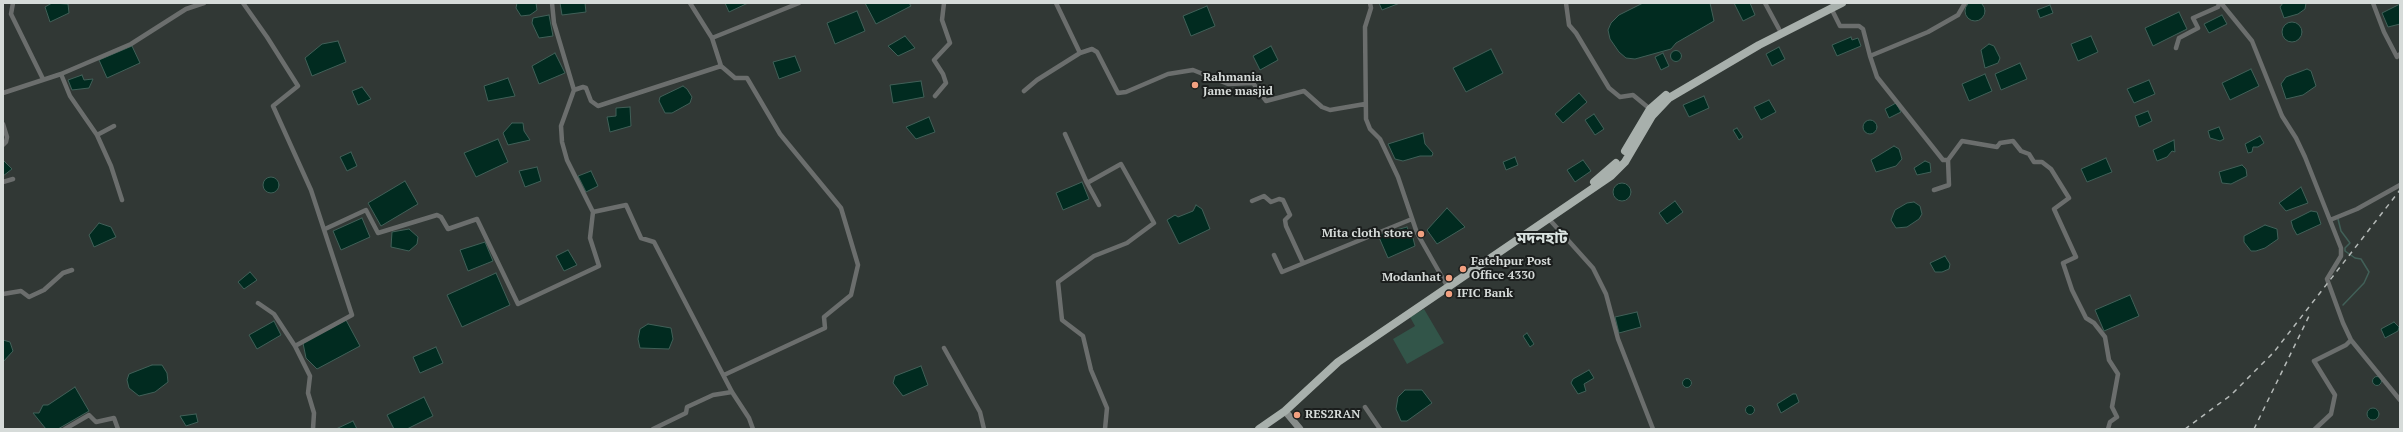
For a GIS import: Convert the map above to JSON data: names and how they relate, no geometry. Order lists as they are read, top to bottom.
{
  "districts": ["মদনহাট"],
  "places": [
    "Rahmania Jame masjid",
    "Mita cloth store",
    "Fatehpur Post Office 4330",
    "Modanhat",
    "IFIC Bank",
    "RES2RAN"
  ]
}
